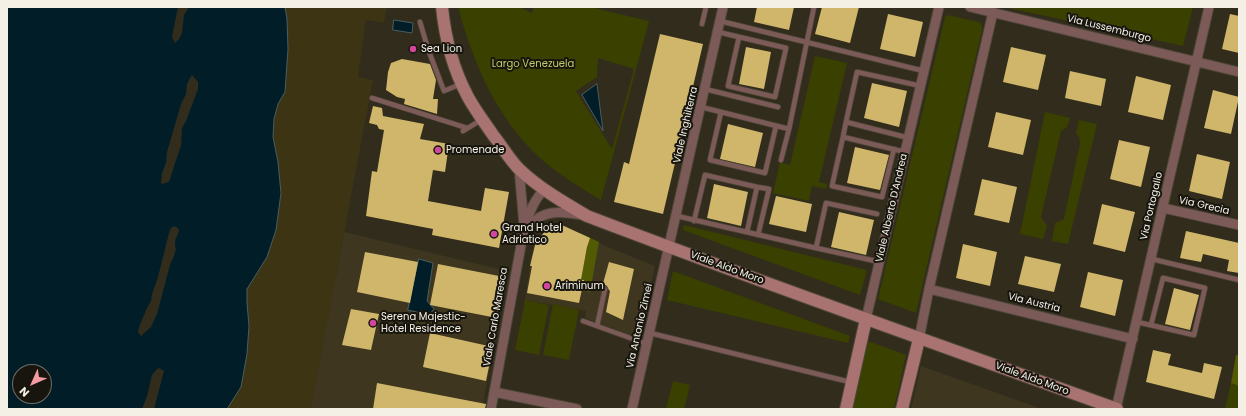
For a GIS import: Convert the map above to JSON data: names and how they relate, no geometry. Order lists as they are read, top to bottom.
{
  "streets": {
    "street": [
      "Via Lussemburgo",
      "Viale Inghilterra",
      "Via Portogallo",
      "Via Grecia",
      "Viale Alberto D'Andrea",
      "Viale Aldo Moro",
      "Via Austria",
      "Viale Carlo Maresca",
      "Via Antonio Zimei"
    ]
  },
  "crossings": [
    ["Via Lussemburgo", "Via Portogallo"],
    ["Viale Inghilterra", "Viale Aldo Moro"],
    ["Viale Inghilterra", "Via Antonio Zimei"],
    ["Via Portogallo", "Via Grecia"],
    ["Via Portogallo", "Viale Aldo Moro"],
    ["Via Portogallo", "Via Austria"],
    ["Viale Alberto D'Andrea", "Viale Aldo Moro"],
    ["Viale Aldo Moro", "Viale Carlo Maresca"],
    ["Viale Aldo Moro", "Via Antonio Zimei"]
  ],
  "parks": ["Largo Venezuela"],
  "places": [
    "Sea Lion",
    "Promenade",
    "Grand Hotel Adriatico",
    "Ariminum",
    "Serena Majestic- Hotel Residence"
  ],
  "north": "bottom left"
}
